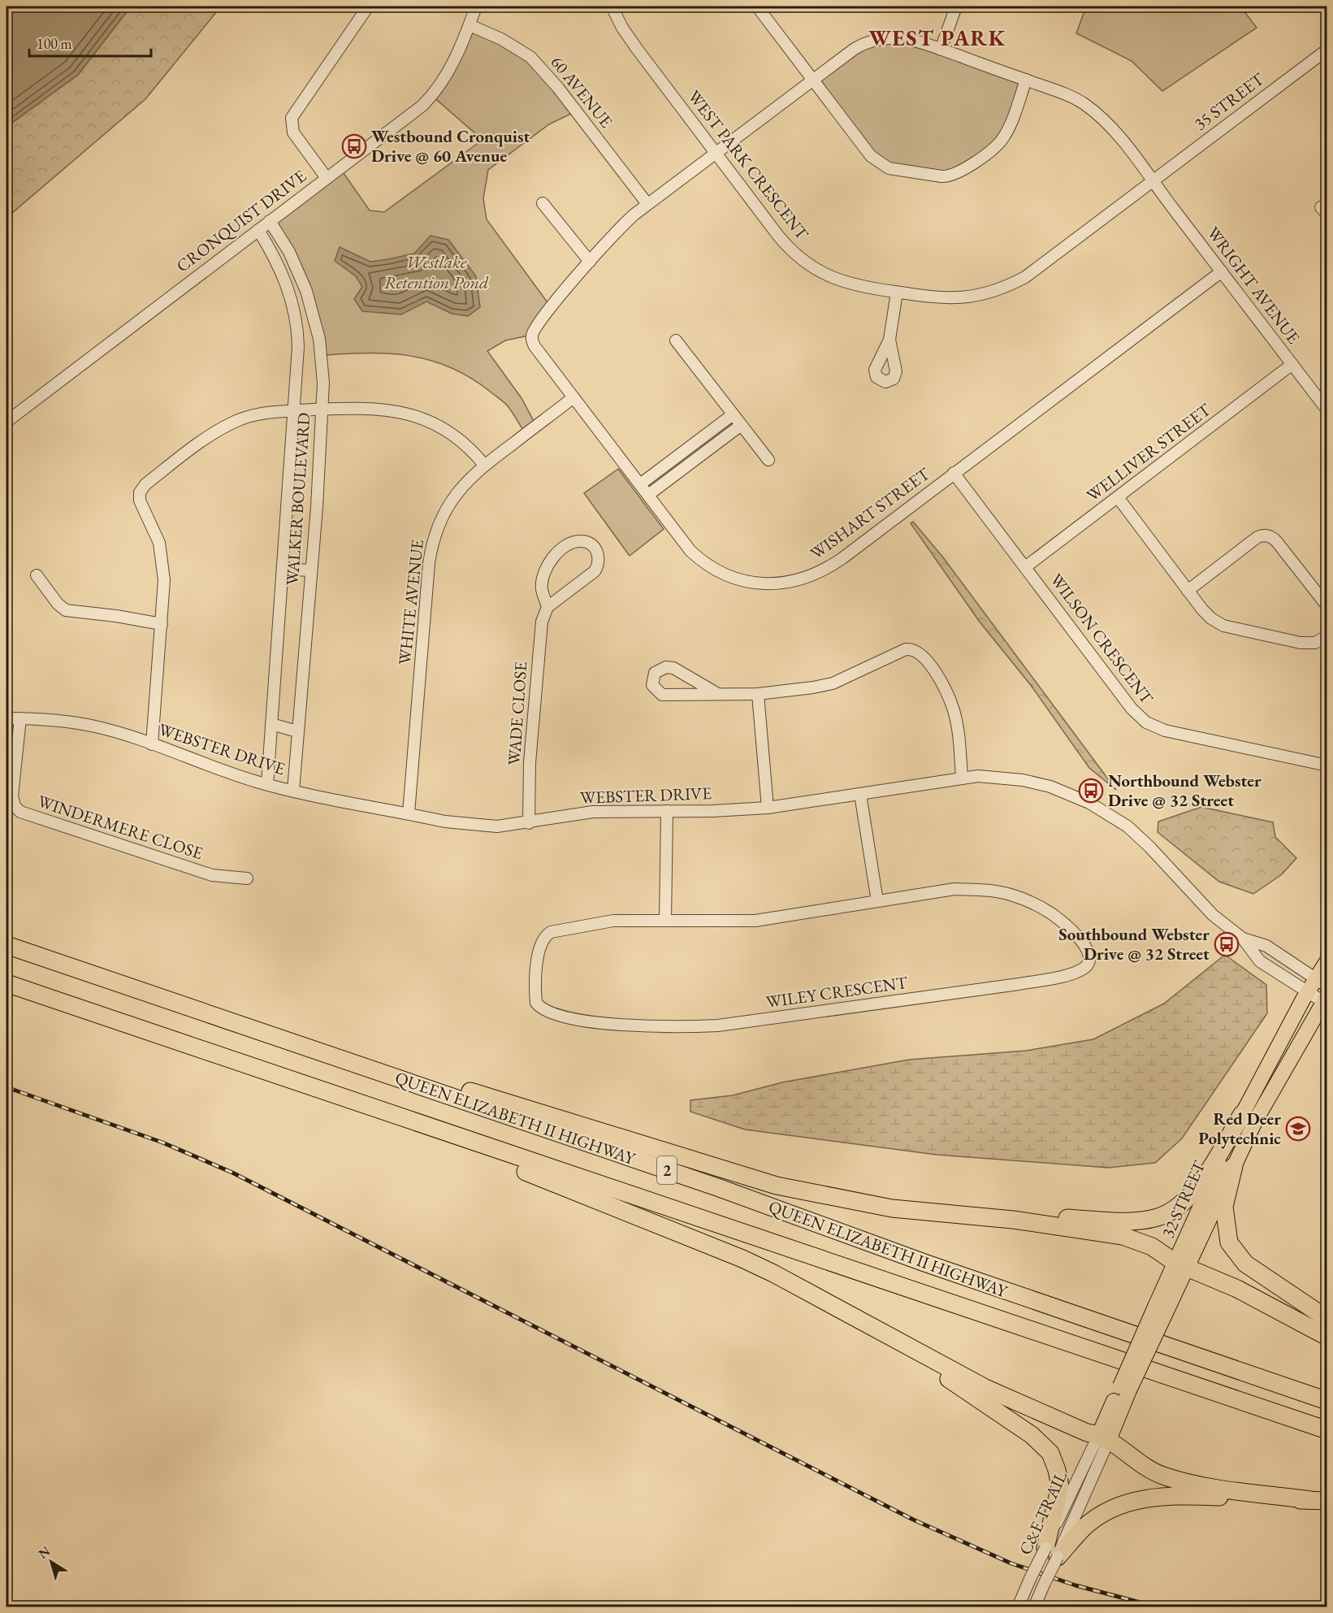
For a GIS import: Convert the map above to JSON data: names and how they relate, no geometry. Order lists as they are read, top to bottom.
{
  "streets": {
    "highway": ["QUEEN ELIZABETH II HIGHWAY", "2"],
    "main road": ["32 STREET"],
    "street": [
      "60 AVENUE",
      "35 STREET",
      "WEST PARK CRESCENT",
      "CRONQUIST DRIVE",
      "WRIGHT AVENUE",
      "WELLIVER STREET",
      "WALKER BOULEVARD",
      "WISHART STREET",
      "WHITE AVENUE",
      "WILSON CRESCENT",
      "WADE CLOSE",
      "WEBSTER DRIVE",
      "WINDERMERE CLOSE",
      "WILEY CRESCENT",
      "C&E TRAIL"
    ]
  },
  "crossings": [
    ["60 AVENUE", "CRONQUIST DRIVE"],
    ["60 AVENUE", "WISHART STREET"],
    ["35 STREET", "WEST PARK CRESCENT"],
    ["35 STREET", "WRIGHT AVENUE"],
    ["WEST PARK CRESCENT", "WRIGHT AVENUE"],
    ["WEST PARK CRESCENT", "WISHART STREET"],
    ["CRONQUIST DRIVE", "WALKER BOULEVARD"],
    ["WRIGHT AVENUE", "WELLIVER STREET"],
    ["WRIGHT AVENUE", "WISHART STREET"],
    ["WELLIVER STREET", "WILSON CRESCENT"],
    ["WALKER BOULEVARD", "WEBSTER DRIVE"],
    ["WISHART STREET", "WHITE AVENUE"],
    ["WISHART STREET", "WILSON CRESCENT"],
    ["WHITE AVENUE", "WEBSTER DRIVE"],
    ["WADE CLOSE", "WEBSTER DRIVE"],
    ["WEBSTER DRIVE", "WINDERMERE CLOSE"],
    ["WEBSTER DRIVE", "32 STREET"],
    ["32 STREET", "C&E TRAIL"]
  ],
  "districts": ["WEST PARK"],
  "water": ["Westlake Retention Pond"],
  "places": {
    "bus stop": ["Westbound Cronquist Drive @ 60 Avenue", "Northbound Webster Drive @ 32 Street", "Southbound Webster Drive @ 32 Street"],
    "school or university": ["Red Deer Polytechnic"]
  },
  "scale_bar": "100 m",
  "north": "top left"
}
